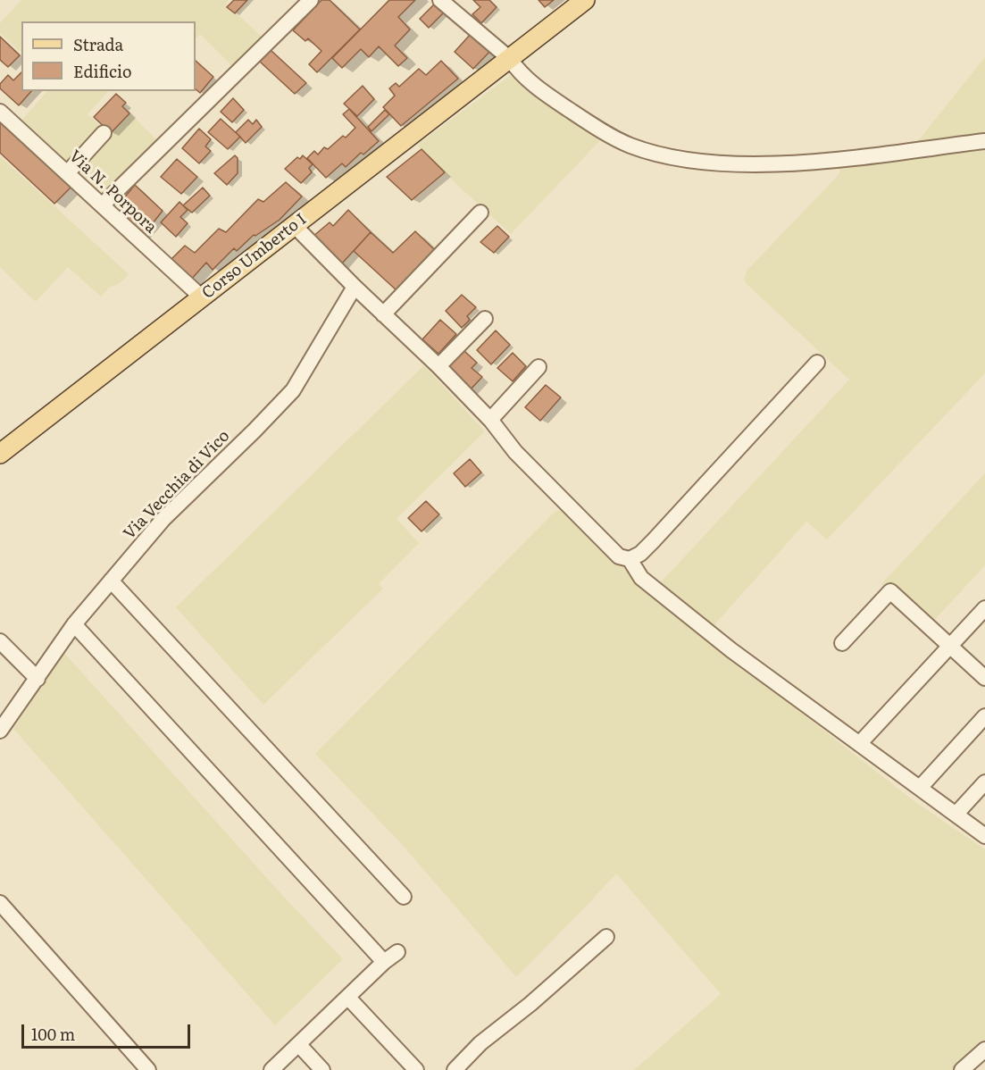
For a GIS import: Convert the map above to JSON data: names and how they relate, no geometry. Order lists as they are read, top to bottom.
{
  "streets": {
    "main road": ["Corso Umberto I"],
    "street": ["Via N. Porpora", "Via Vecchia di Vico"]
  },
  "crossings": [
    ["Via N. Porpora", "Corso Umberto I"]
  ],
  "legend": ["Strada", "Edificio"],
  "scale_bar": "100 m"
}
